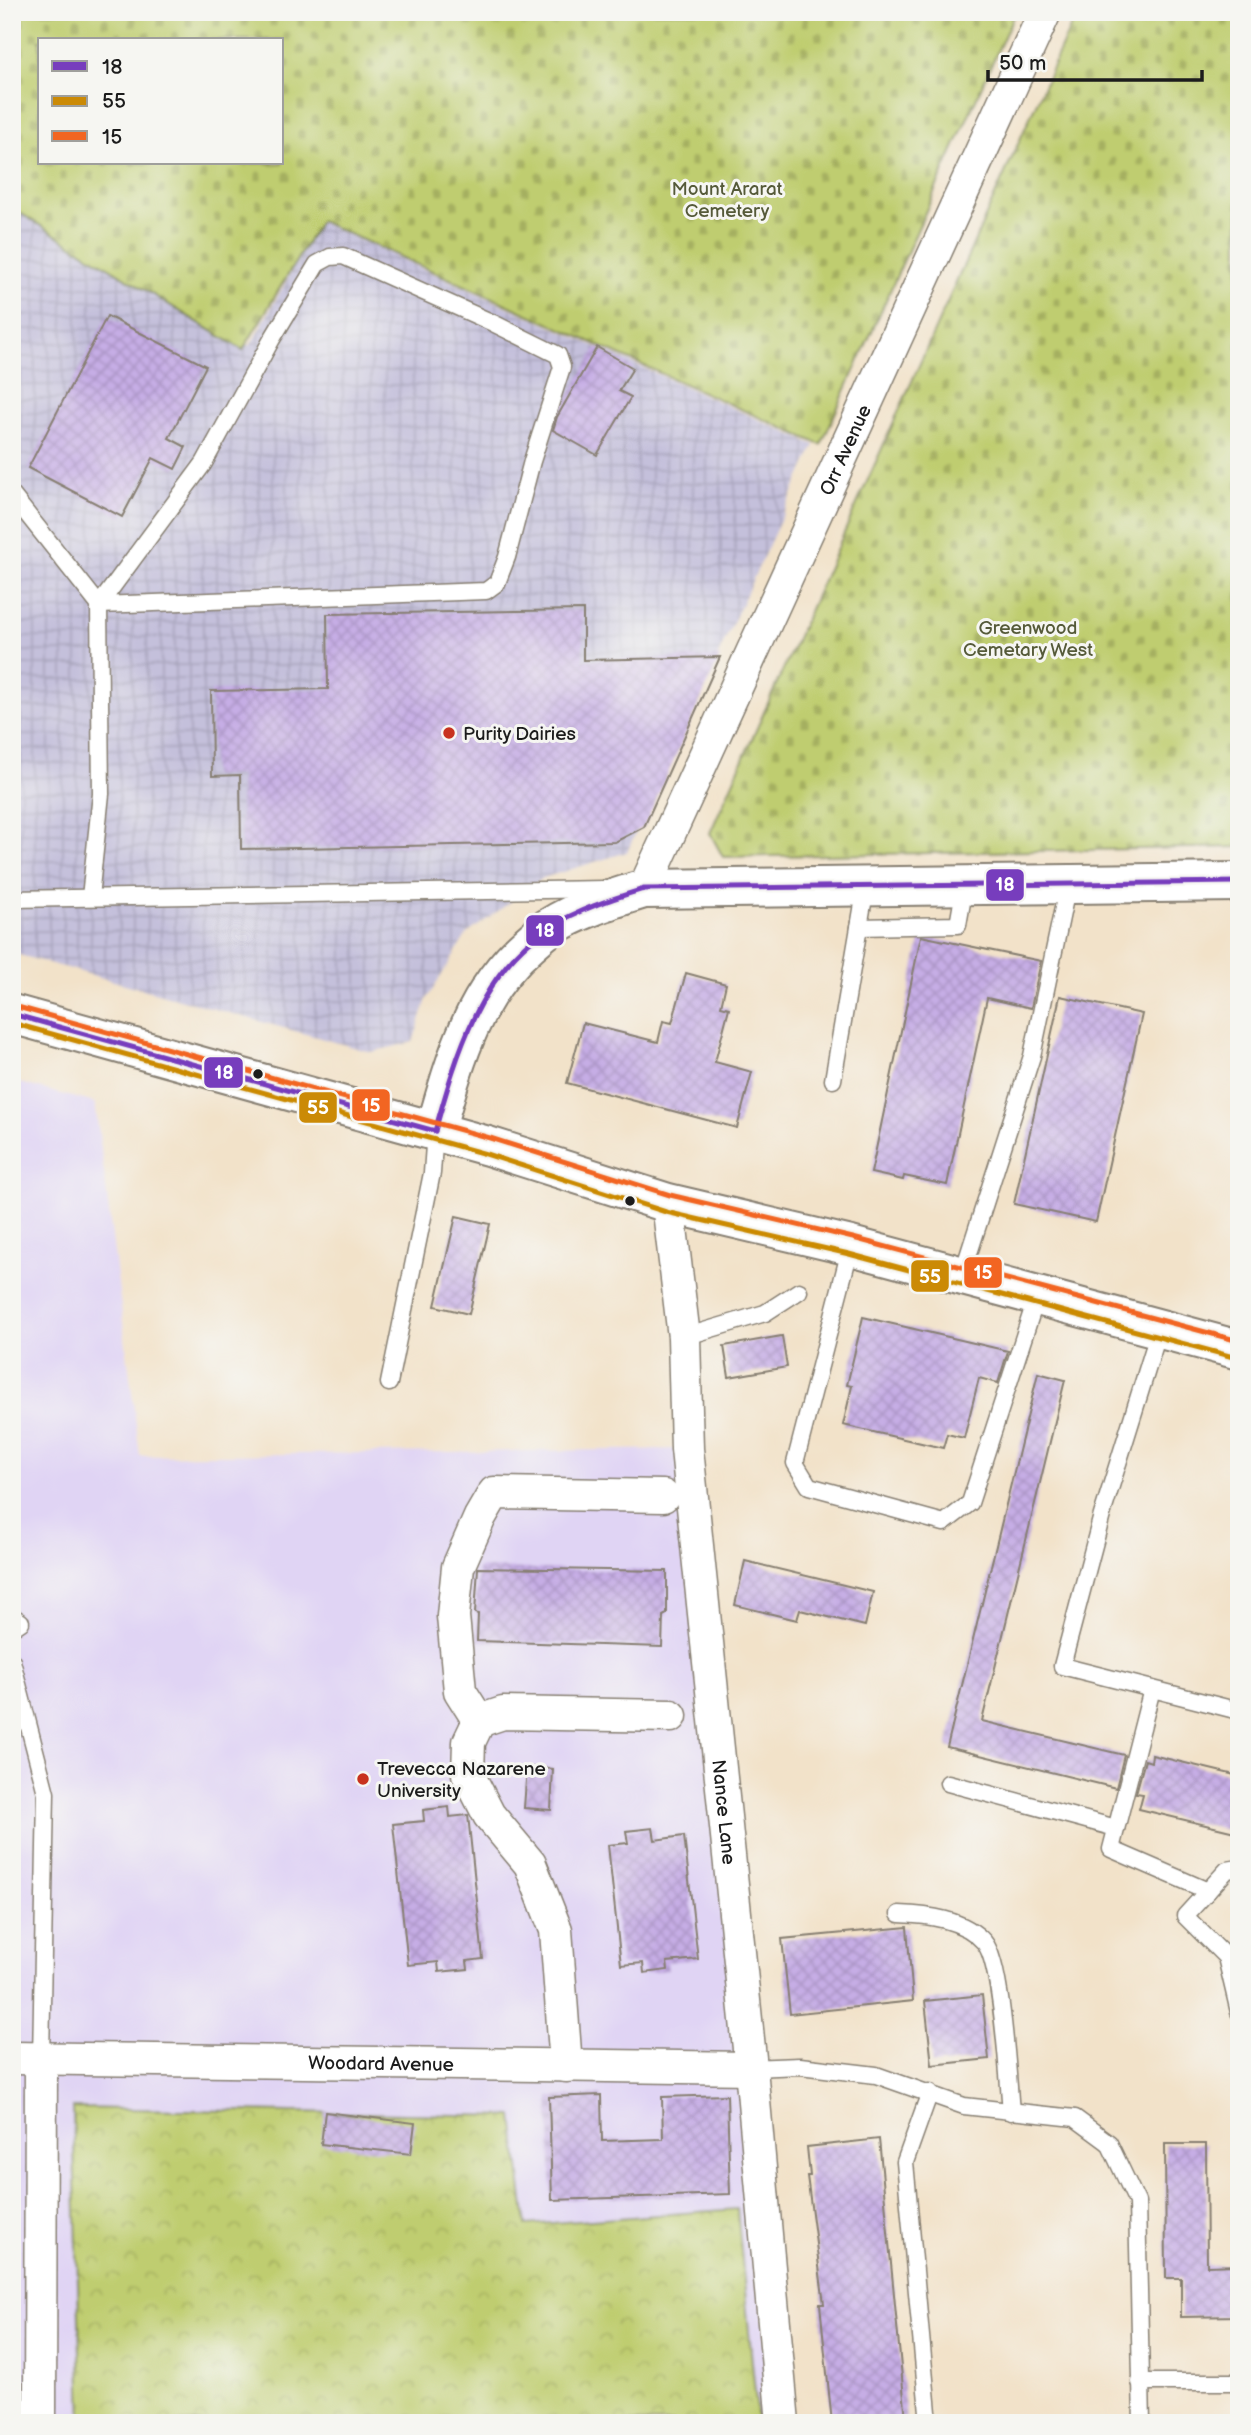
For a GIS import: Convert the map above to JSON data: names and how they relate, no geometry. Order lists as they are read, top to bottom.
{
  "streets": {
    "street": ["Orr Avenue", "Nance Lane", "Woodard Avenue"]
  },
  "crossings": [
    ["Nance Lane", "Woodard Avenue"]
  ],
  "parks": ["Mount Ararat Cemetery", "Greenwood Cemetary West"],
  "places": ["Purity Dairies", "Trevecca Nazarene University"],
  "lines": ["transit line 18", "transit line 15", "transit line 55"],
  "legend": ["18", "55", "15"],
  "scale_bar": "50 m"
}
